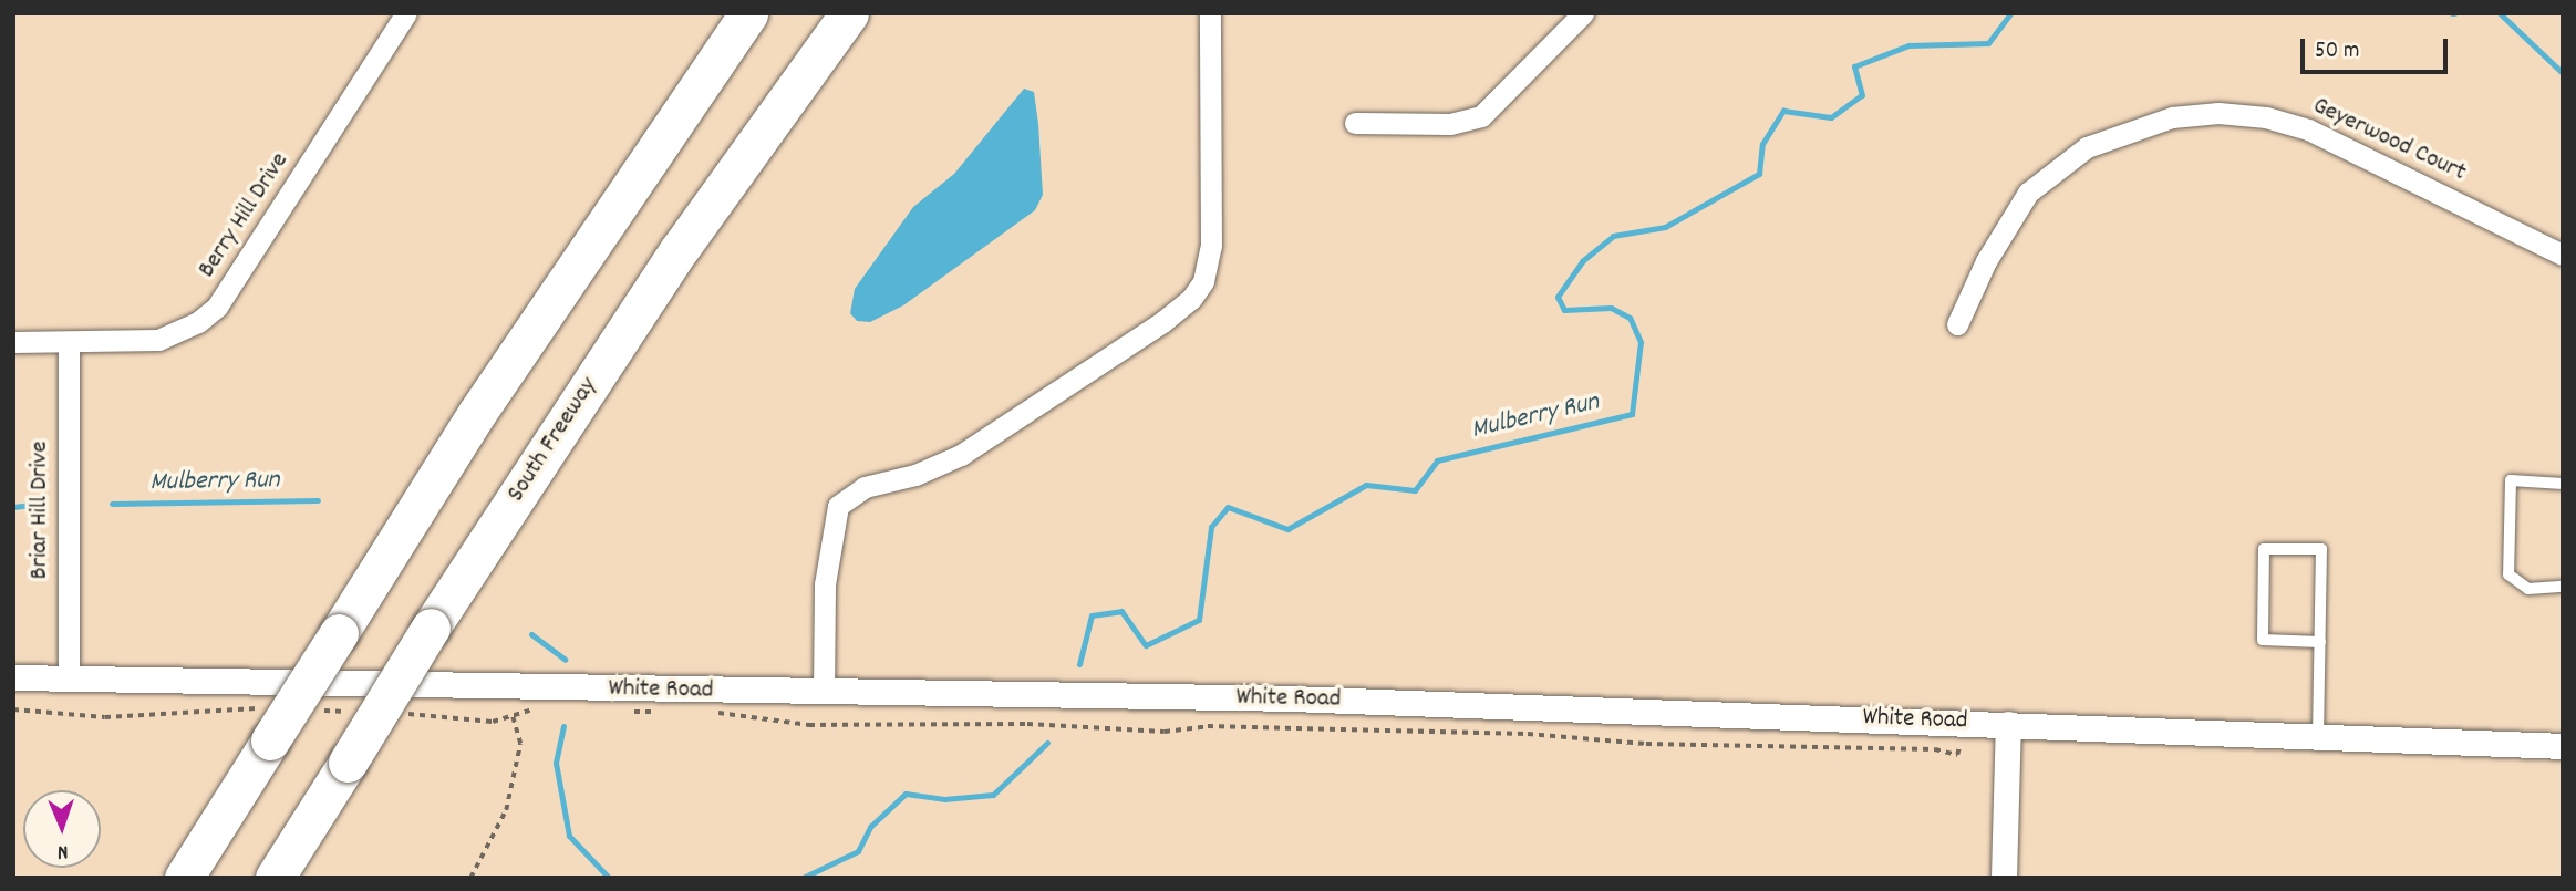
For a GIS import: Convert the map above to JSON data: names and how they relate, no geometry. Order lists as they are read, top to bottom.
{
  "streets": {
    "highway": ["South Freeway"],
    "street": [
      "Geyerwood Court",
      "Berry Hill Drive",
      "Briar Hill Drive",
      "White Road"
    ]
  },
  "crossings": [
    ["Berry Hill Drive", "Briar Hill Drive"],
    ["Briar Hill Drive", "White Road"]
  ],
  "water": ["Mulberry Run"],
  "scale_bar": "50 m",
  "north": "bottom"
}
